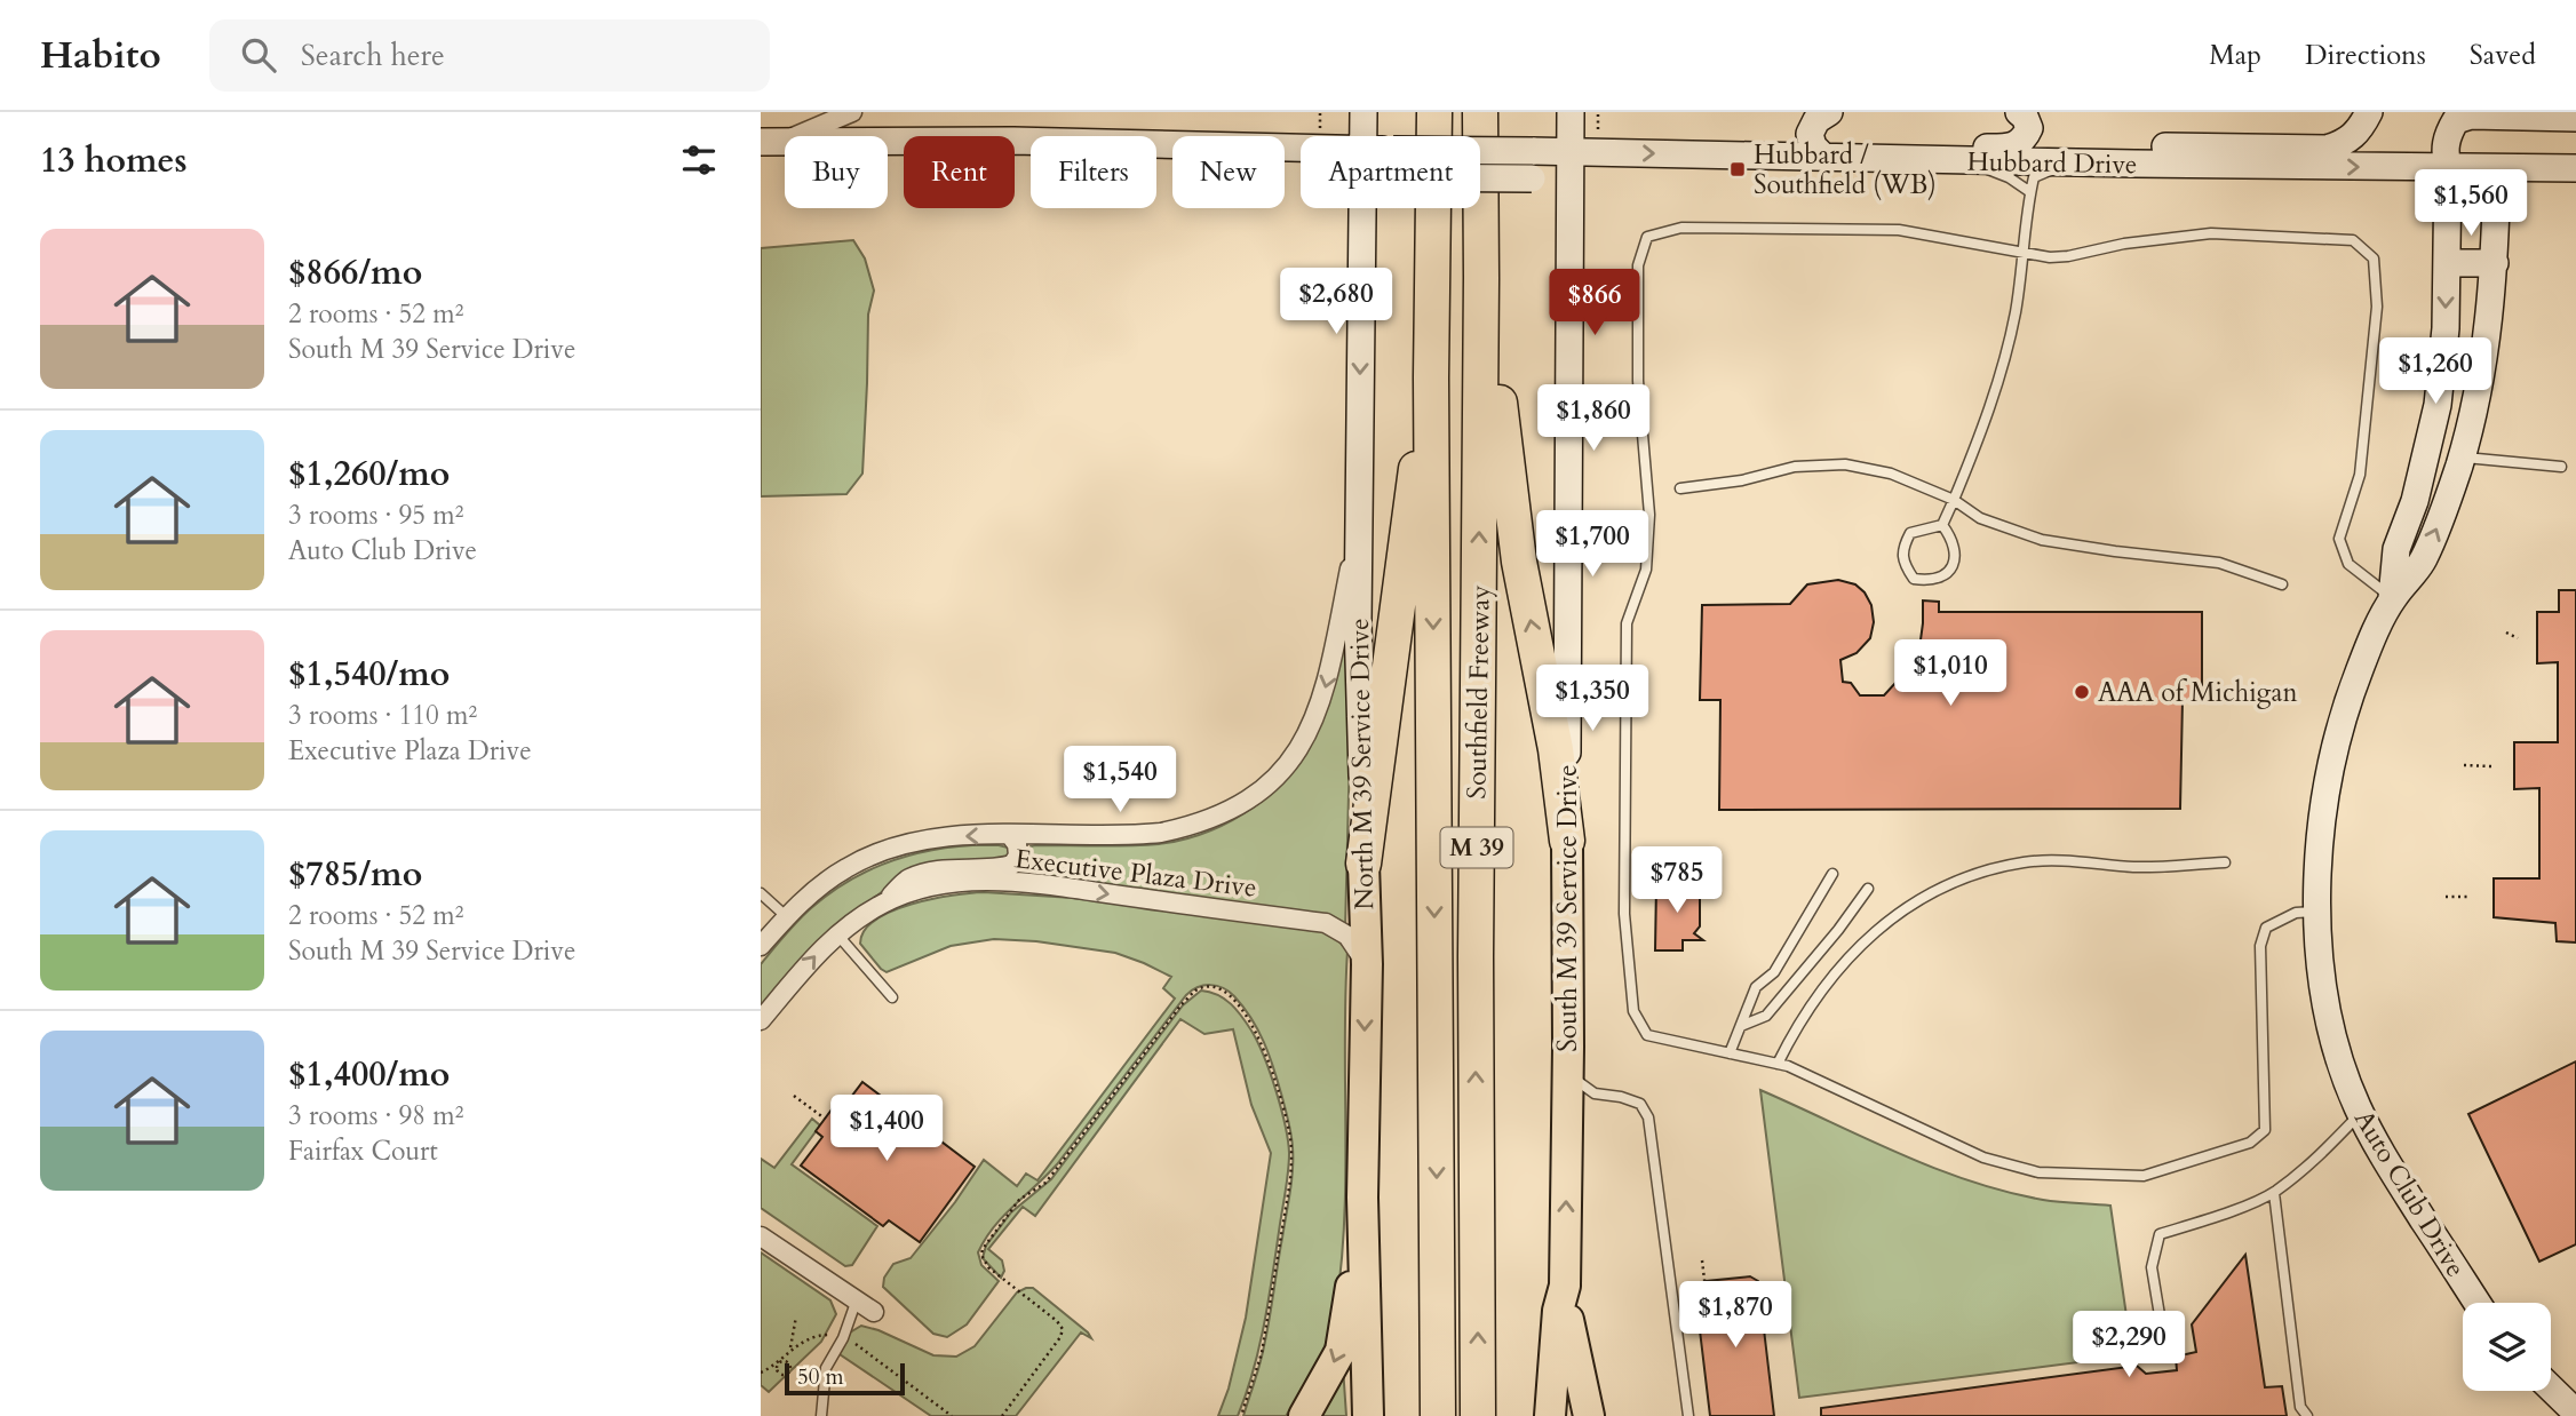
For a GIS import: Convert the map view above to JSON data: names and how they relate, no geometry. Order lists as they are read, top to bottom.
{
  "streets": {
    "highway": ["Southfield Freeway", "M 39"],
    "main road": ["North M 39 Service Drive", "South M 39 Service Drive"],
    "street": ["Hubbard Drive", "Executive Plaza Drive", "Auto Club Drive"]
  },
  "crossings": [
    ["Hubbard Drive", "South M 39 Service Drive"],
    ["Hubbard Drive", "Auto Club Drive"],
    ["North M 39 Service Drive", "Executive Plaza Drive"]
  ],
  "one_way": ["North M 39 Service Drive"],
  "places": {
    "transit": ["Hubbard / Southfield (WB)"],
    "other": ["AAA of Michigan"]
  },
  "scale_bar": "50 m",
  "page": {
    "header": "Habito",
    "search": "Search here",
    "nav": ["Map", "Directions", "Saved"],
    "heading": "13 homes",
    "chip": [
      "Buy",
      "Rent",
      "Filters",
      "New",
      "Apartment"
    ],
    "price": [
      "$1,560",
      "$2,680",
      "$866",
      "$1,260",
      "$1,860",
      "$1,700",
      "$1,010",
      "$1,350",
      "$1,540",
      "$785",
      "$1,400",
      "$1,870",
      "$2,290"
    ],
    "list": [
      {
        "name": "$866/mo",
        "note": "2 rooms · 52 m² · South M 39 Service Drive"
      },
      {
        "name": "$1,260/mo",
        "note": "3 rooms · 95 m² · Auto Club Drive"
      },
      {
        "name": "$1,540/mo",
        "note": "3 rooms · 110 m² · Executive Plaza Drive"
      },
      {
        "name": "$785/mo",
        "note": "2 rooms · 52 m² · South M 39 Service Drive"
      },
      {
        "name": "$1,400/mo",
        "note": "3 rooms · 98 m² · Fairfax Court"
      }
    ],
    "scale": "50 m"
  }
}
